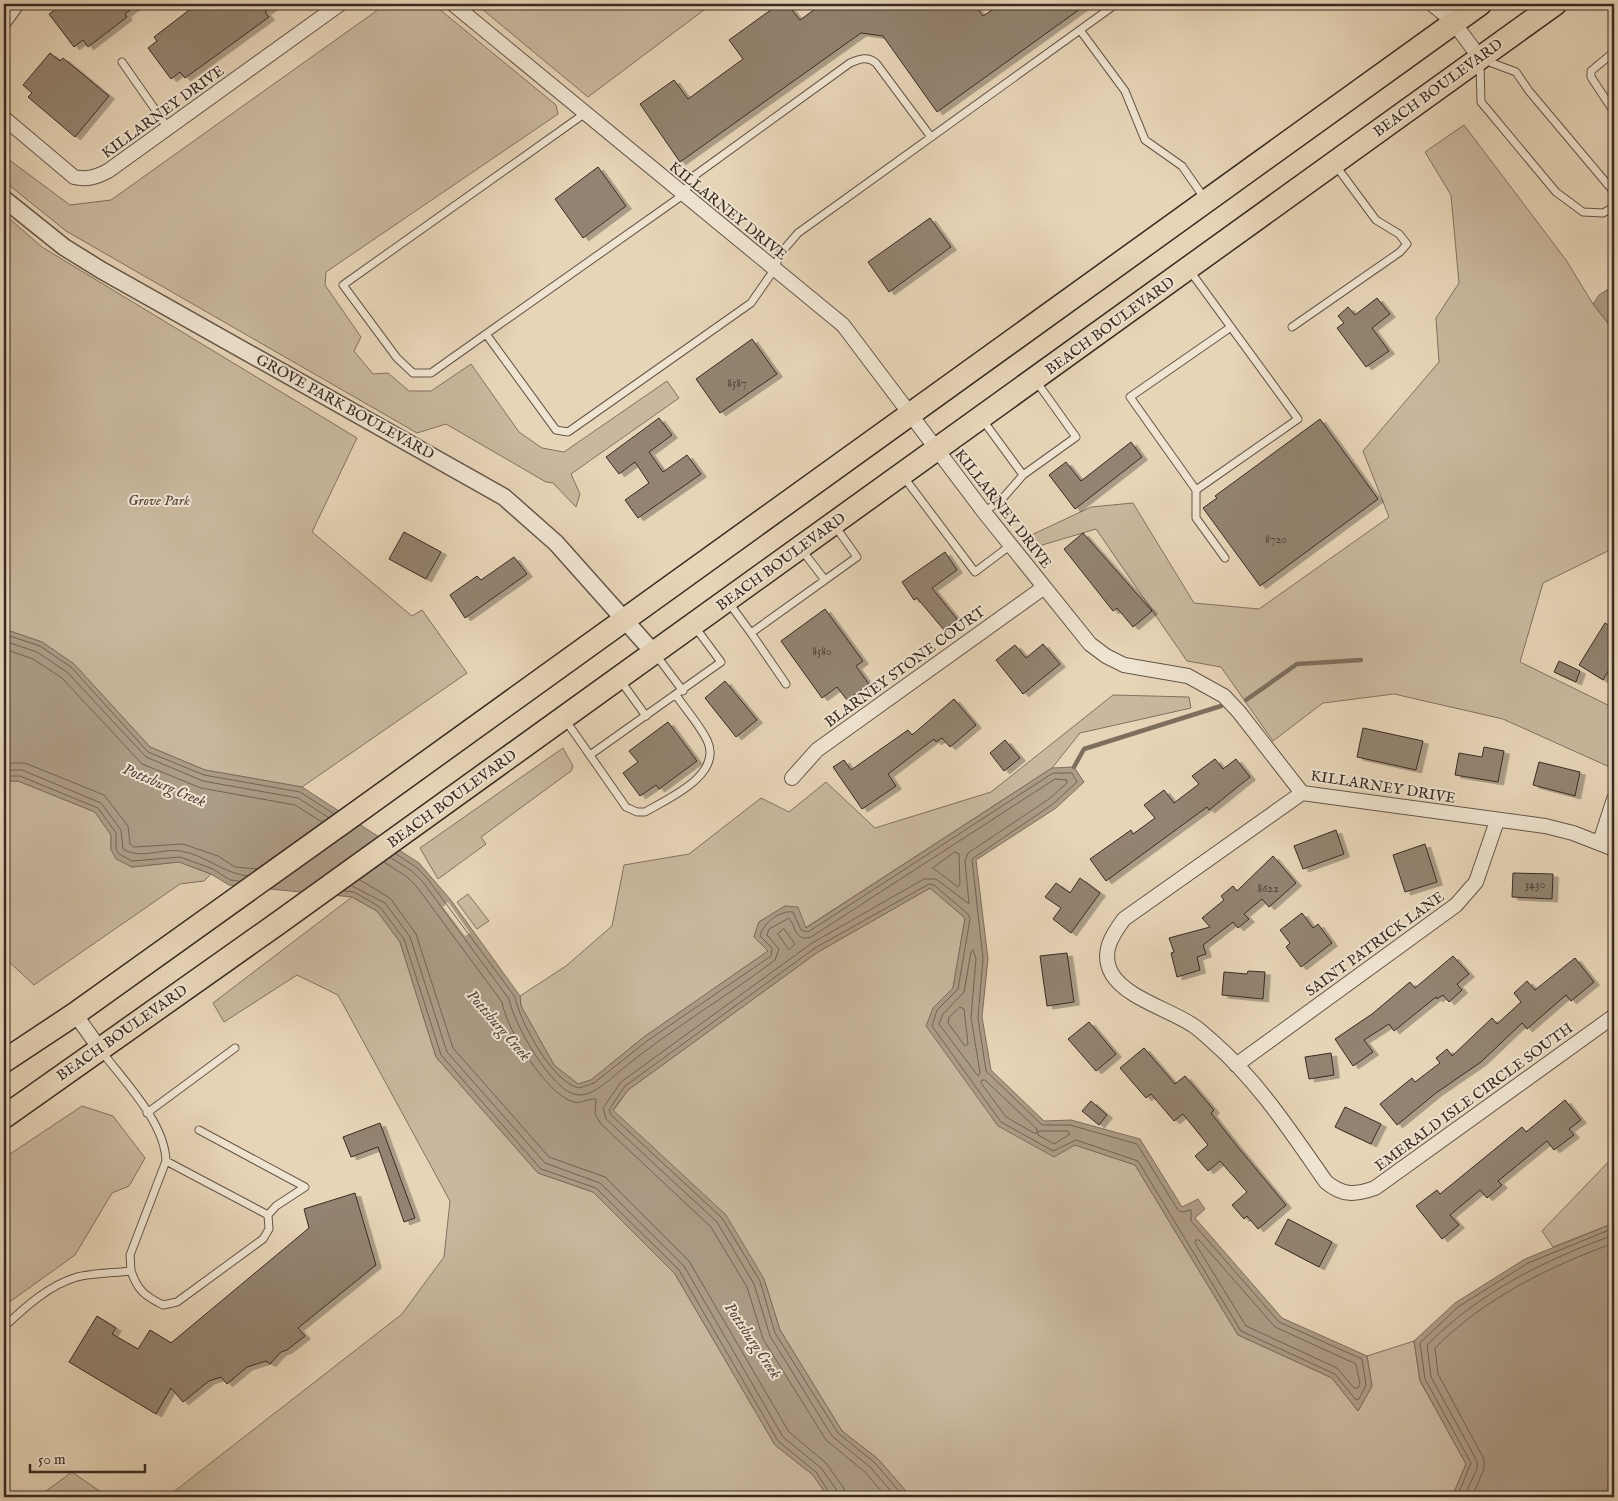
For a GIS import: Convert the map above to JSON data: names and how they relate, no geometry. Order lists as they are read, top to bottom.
{
  "streets": {
    "highway": ["BEACH BOULEVARD"],
    "street": [
      "KILLARNEY DRIVE",
      "GROVE PARK BOULEVARD",
      "BLARNEY STONE COURT",
      "SAINT PATRICK LANE",
      "EMERALD ISLE CIRCLE SOUTH"
    ]
  },
  "crossings": [
    ["BEACH BOULEVARD", "KILLARNEY DRIVE"],
    ["BEACH BOULEVARD", "GROVE PARK BOULEVARD"],
    ["KILLARNEY DRIVE", "BLARNEY STONE COURT"],
    ["KILLARNEY DRIVE", "SAINT PATRICK LANE"],
    ["SAINT PATRICK LANE", "EMERALD ISLE CIRCLE SOUTH"]
  ],
  "water": ["Pottsburg Creek"],
  "parks": ["Grove Park"],
  "house_numbers": [
    "8587",
    "8720",
    "8580",
    "3430",
    "8622"
  ],
  "scale_bar": "50 m"
}
